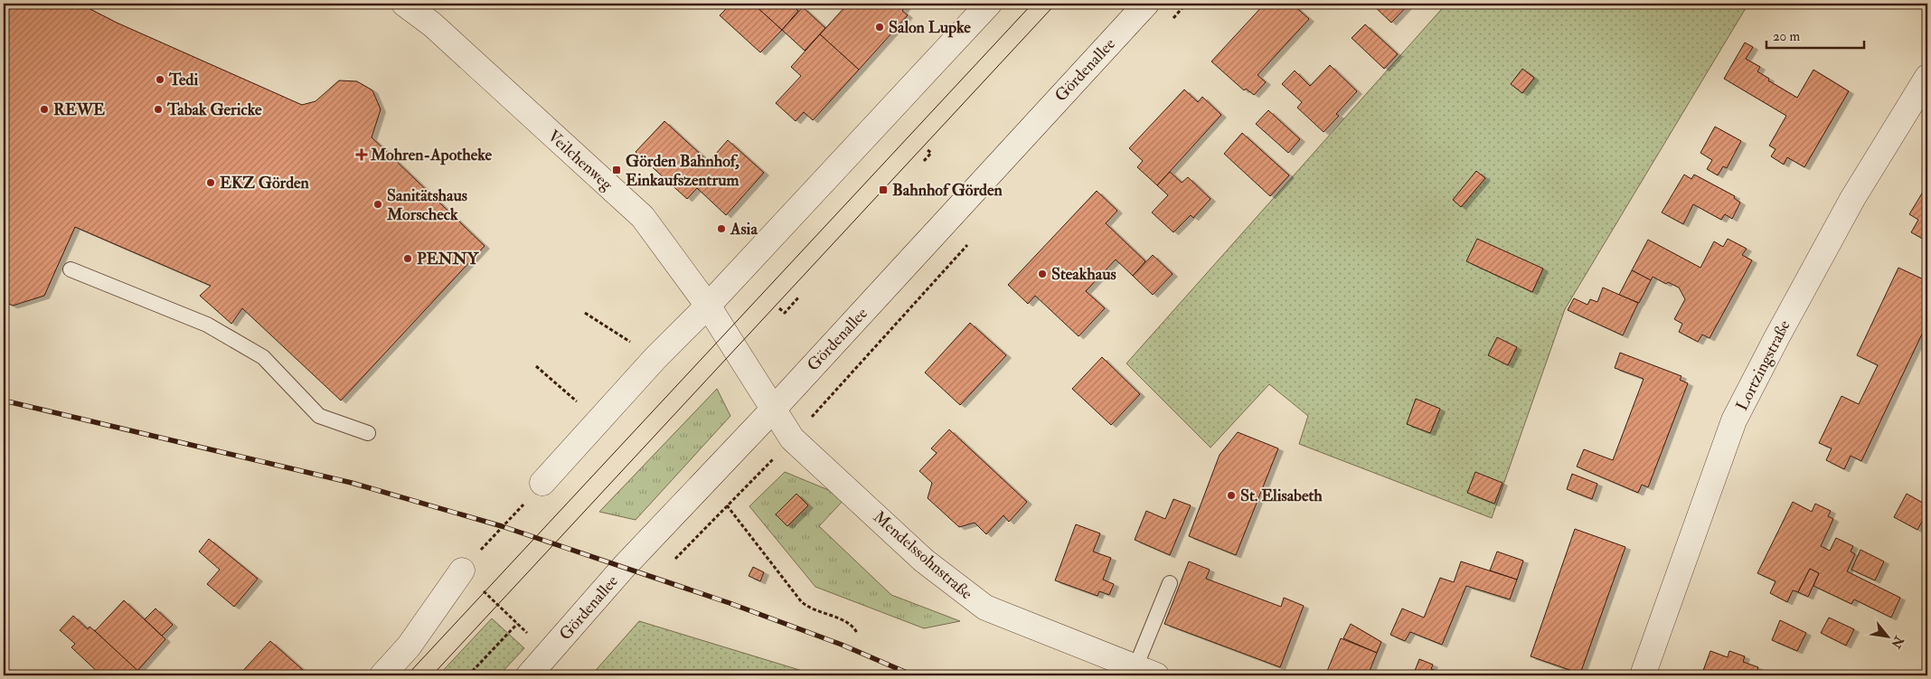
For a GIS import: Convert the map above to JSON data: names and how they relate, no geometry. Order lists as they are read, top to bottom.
{
  "streets": {
    "street": [
      "Gördenallee",
      "Veilchenweg",
      "Lortzingstraße",
      "Mendelssohnstraße"
    ]
  },
  "crossings": [
    ["Gördenallee", "Veilchenweg"],
    ["Gördenallee", "Mendelssohnstraße"],
    ["Veilchenweg", "Mendelssohnstraße"]
  ],
  "places": {
    "other": [
      "Salon Lupke",
      "Tedi",
      "REWE",
      "Tabak Gericke",
      "EKZ Görden",
      "Sanitätshaus Morscheck",
      "Asia",
      "PENNY",
      "Steakhaus",
      "St. Elisabeth"
    ],
    "health": ["Mohren-Apotheke"],
    "transit": ["Görden Bahnhof, Einkaufszentrum", "Bahnhof Görden"]
  },
  "scale_bar": "20 m",
  "north": "bottom right"
}
